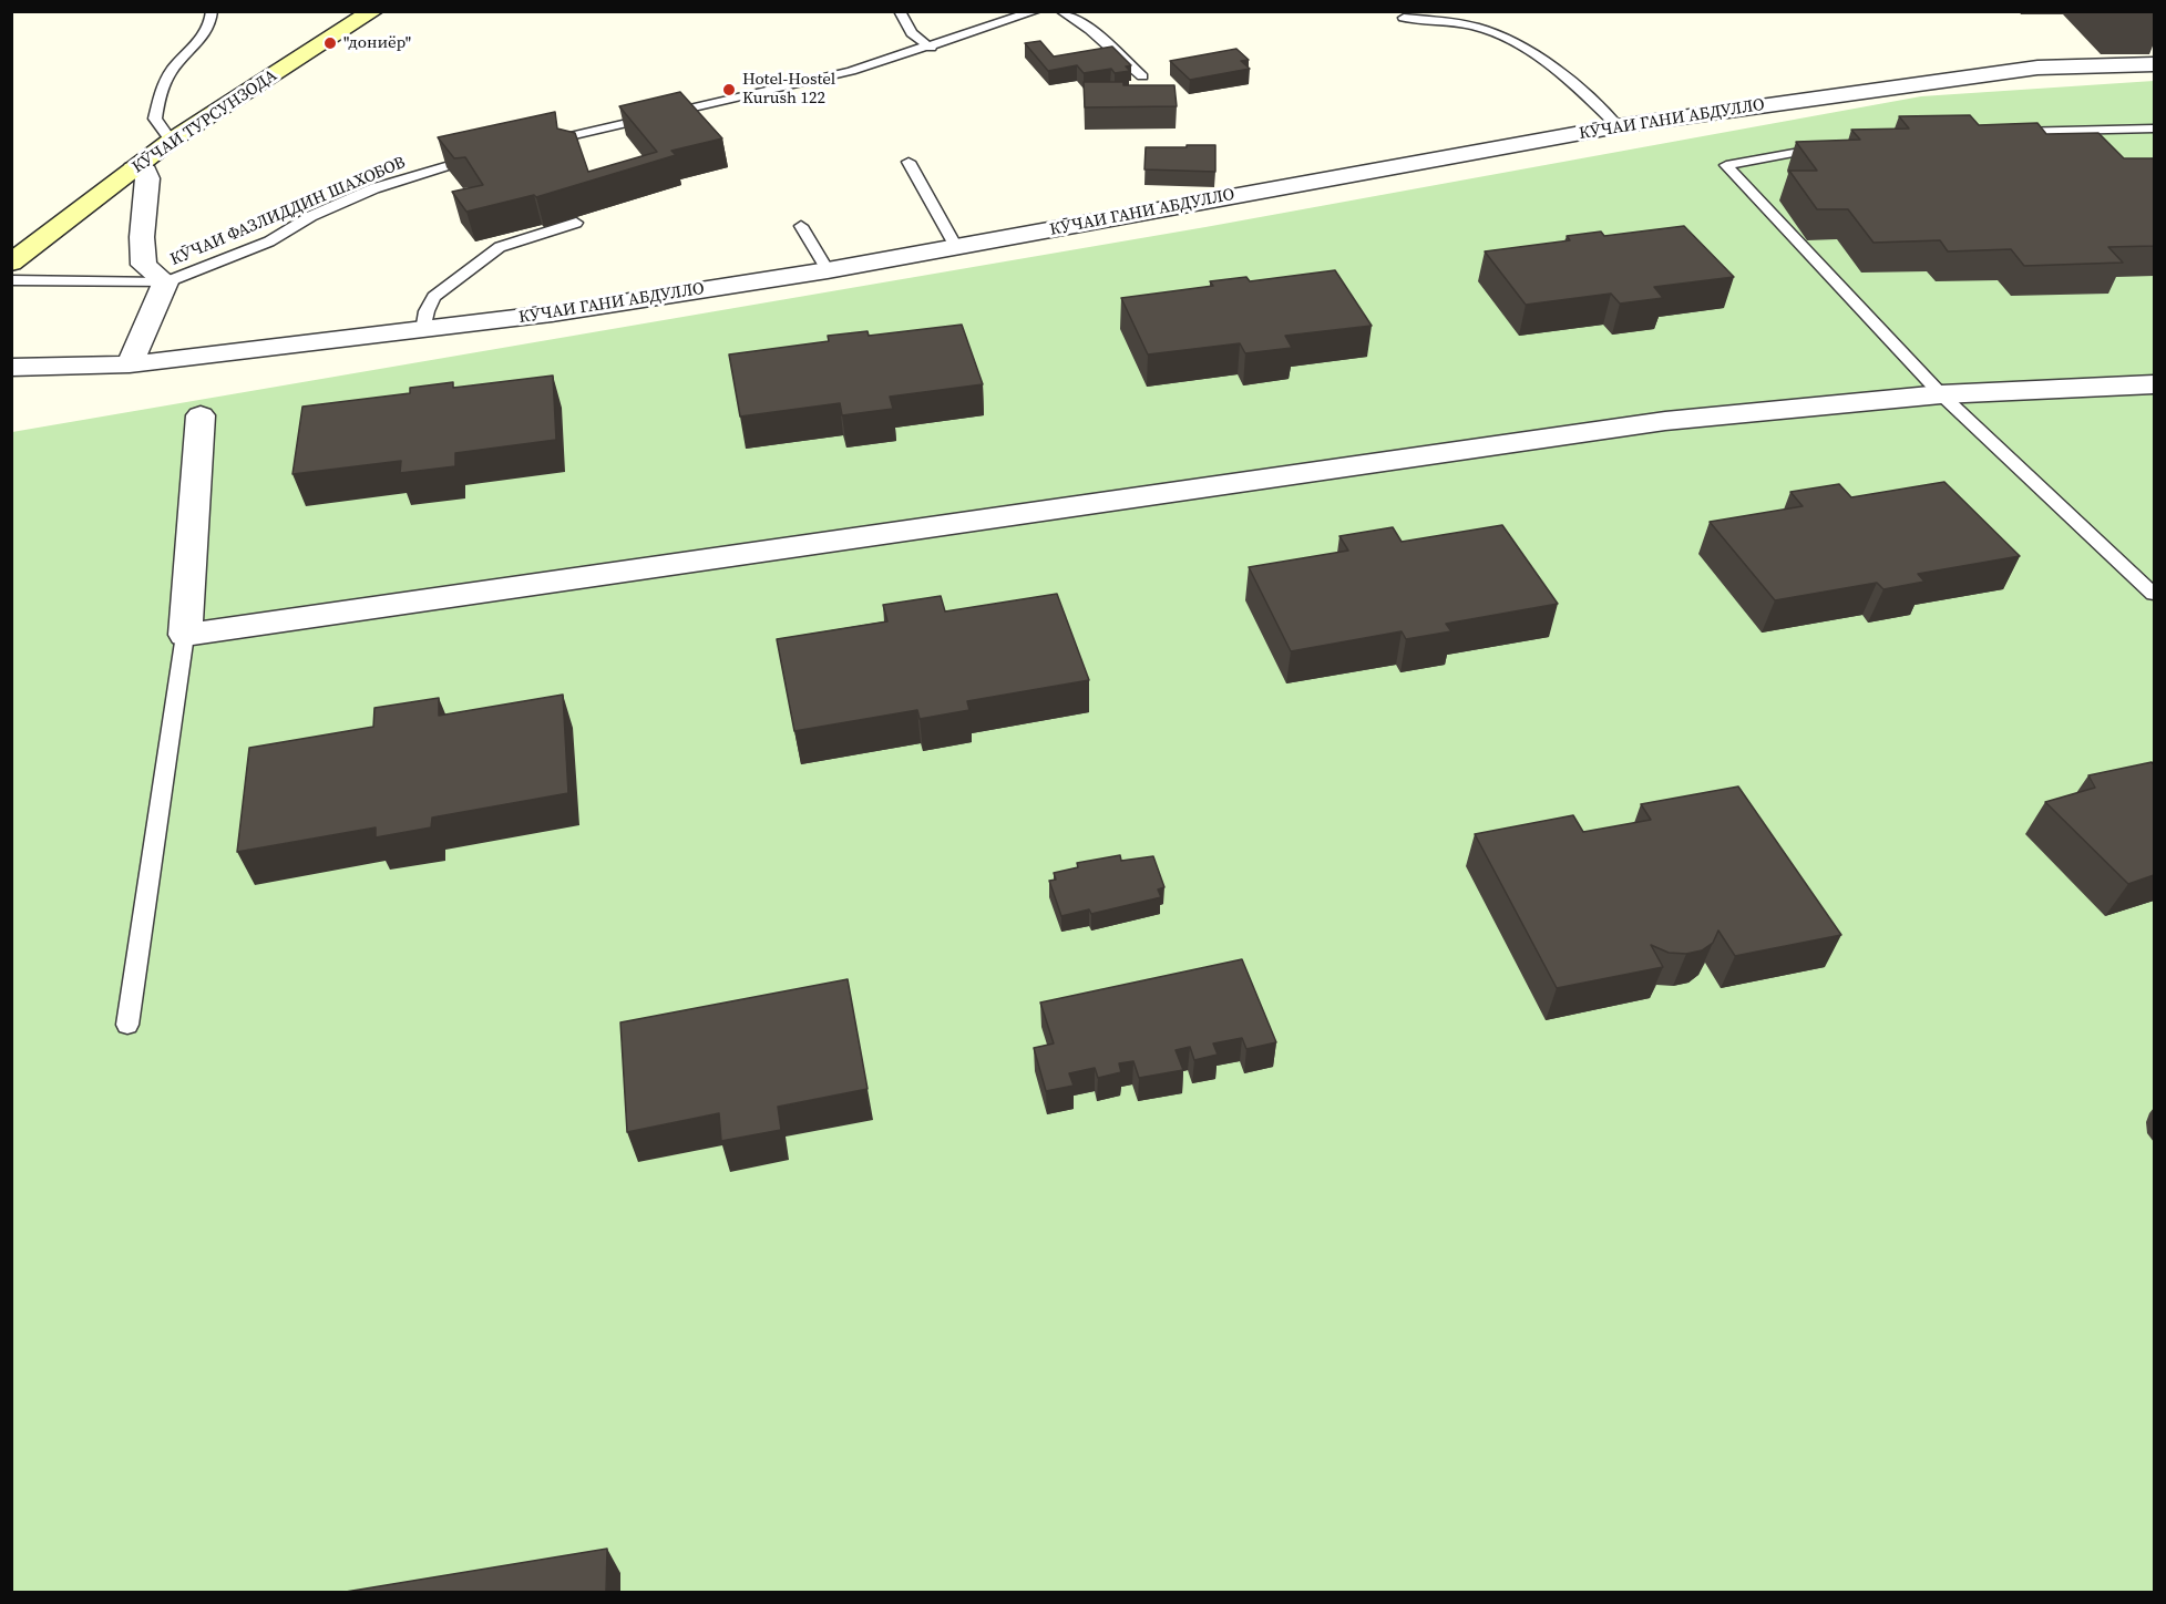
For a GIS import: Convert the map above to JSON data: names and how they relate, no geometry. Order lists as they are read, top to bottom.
{
  "streets": {
    "main road": ["КӮЧАИ ТУРСУНЗОДА"],
    "street": ["КӮЧАИ ГАНИ АБДУЛЛО"],
    "lane": ["КӮЧАИ ФАЗЛИДДИН ШАХОБОВ"]
  },
  "places": ["\"дониёр\"", "Hotel-Hostel Kurush 122"]
}
